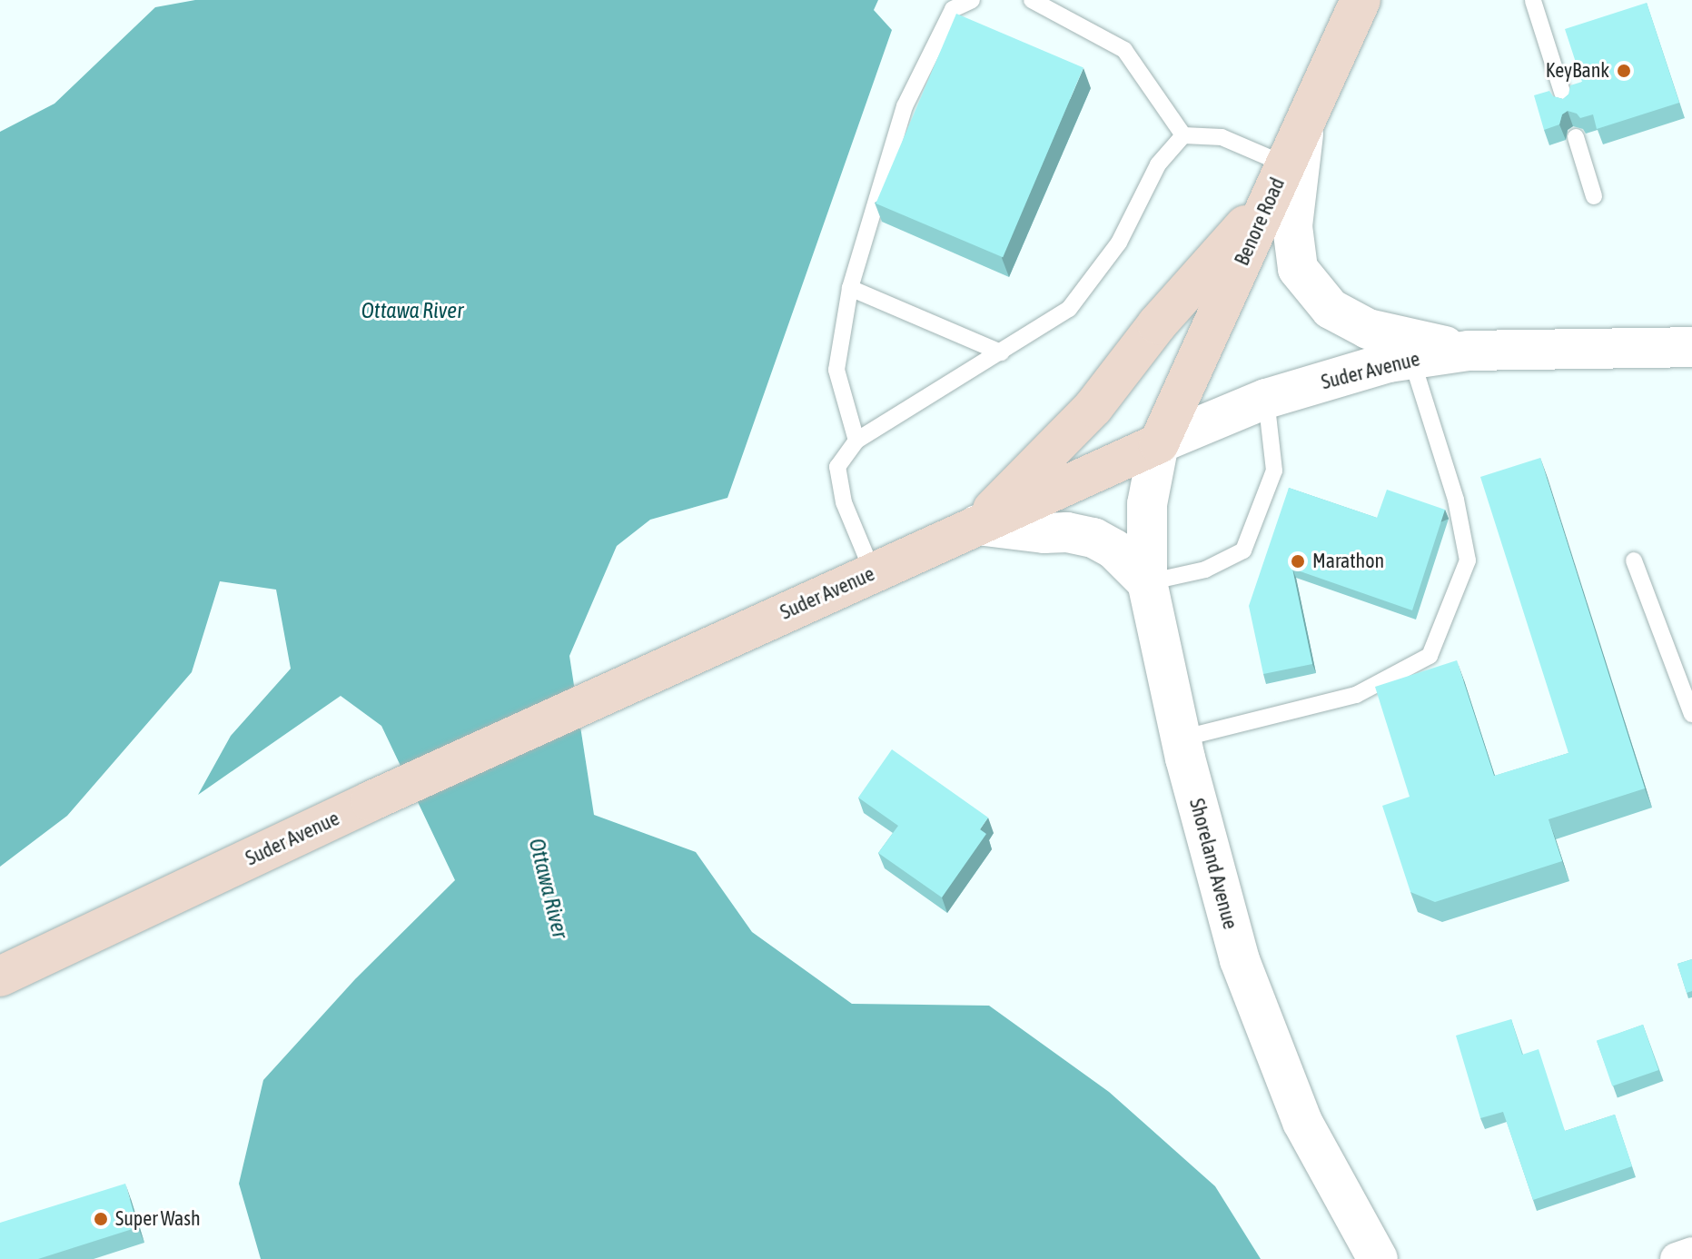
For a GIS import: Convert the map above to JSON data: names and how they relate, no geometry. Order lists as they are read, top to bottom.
{
  "streets": {
    "main road": ["Benore Road", "Suder Avenue"],
    "street": ["Shoreland Avenue"]
  },
  "crossings": [
    ["Benore Road", "Suder Avenue"],
    ["Benore Road", "Shoreland Avenue"],
    ["Suder Avenue", "Shoreland Avenue"]
  ],
  "water": ["Ottawa River"],
  "places": ["KeyBank", "Marathon", "Super Wash"]
}
